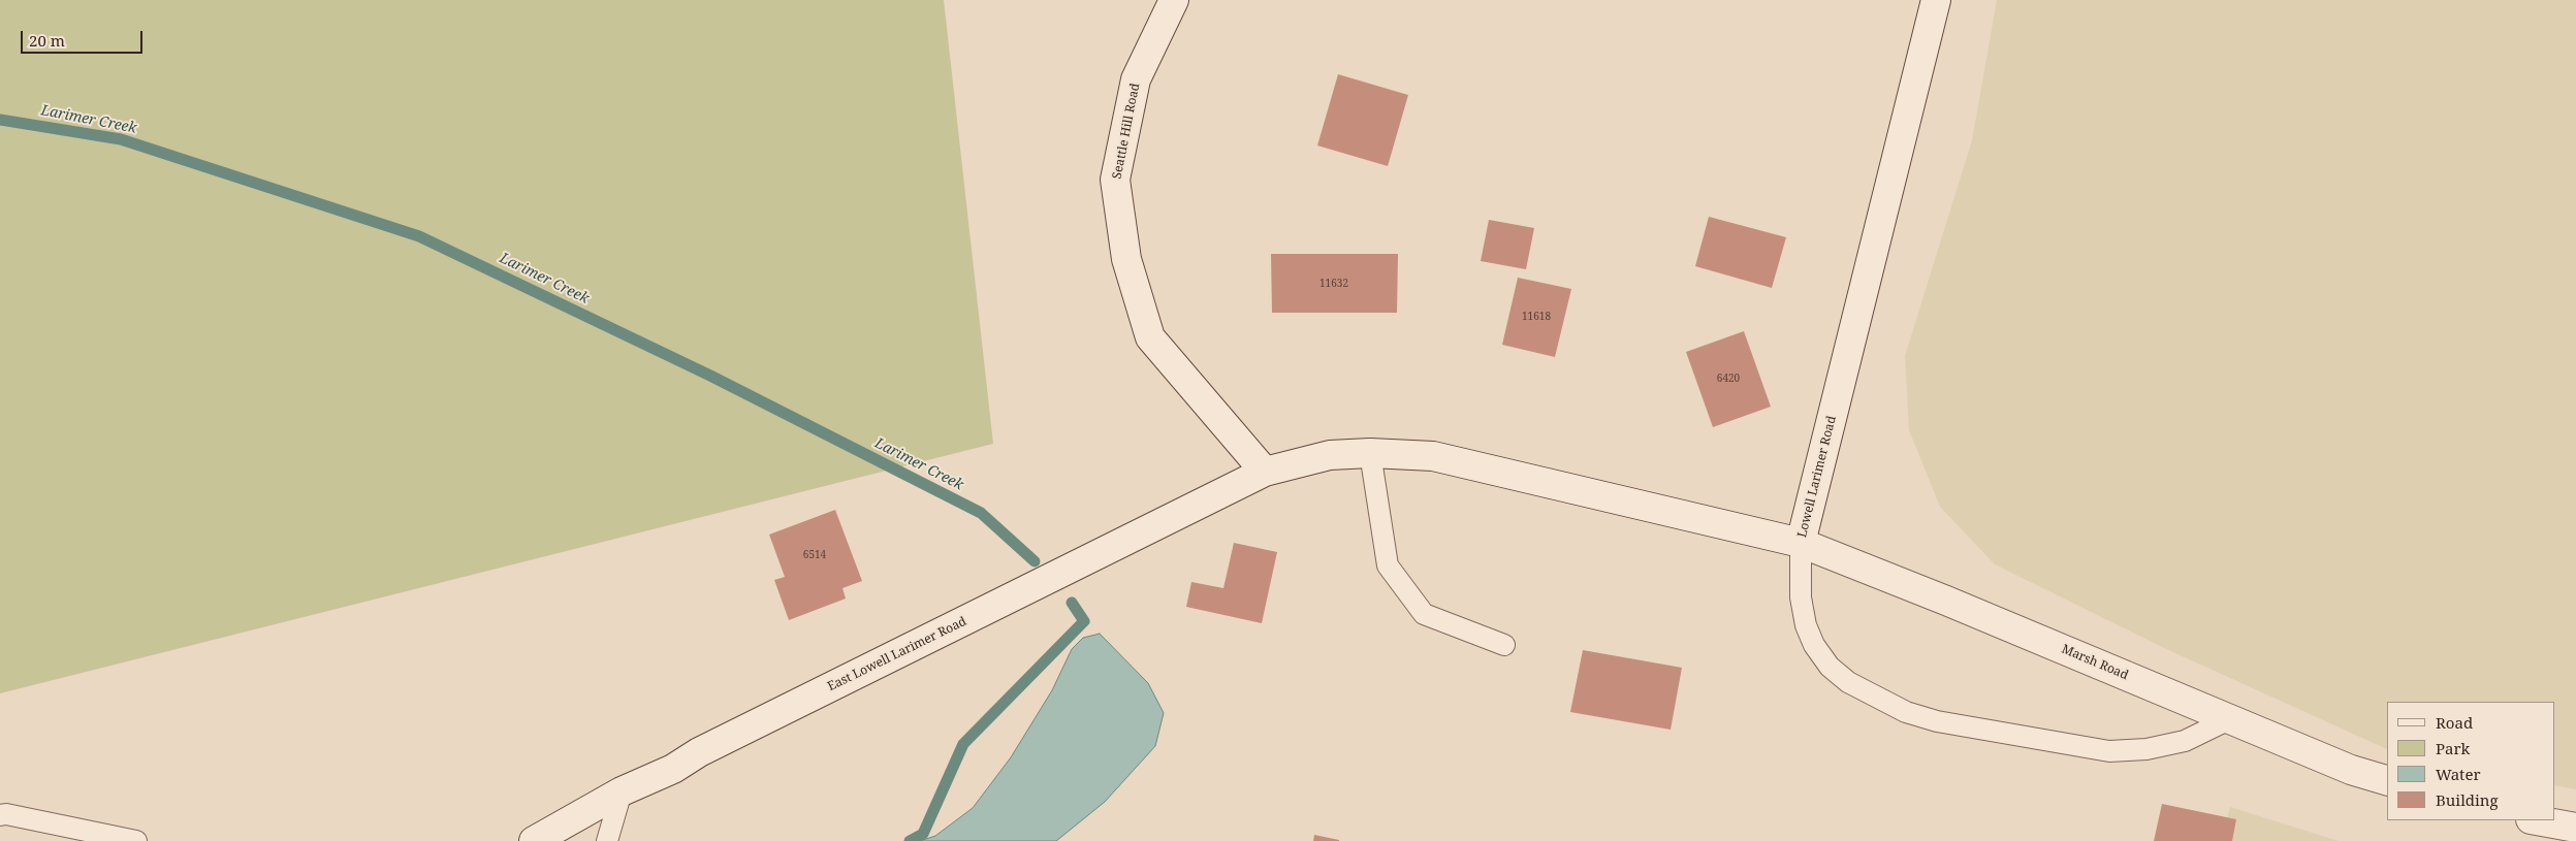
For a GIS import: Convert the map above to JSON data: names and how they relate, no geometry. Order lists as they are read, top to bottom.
{
  "streets": {
    "main road": [
      "Seattle Hill Road",
      "Lowell Larimer Road",
      "East Lowell Larimer Road",
      "Marsh Road"
    ]
  },
  "crossings": [
    ["Seattle Hill Road", "Lowell Larimer Road"],
    ["Seattle Hill Road", "East Lowell Larimer Road"],
    ["Lowell Larimer Road", "East Lowell Larimer Road"],
    ["Lowell Larimer Road", "Marsh Road"]
  ],
  "water": ["Larimer Creek"],
  "house_numbers": [
    "11632",
    "11618",
    "6420",
    "6514"
  ],
  "legend": [
    "Road",
    "Park",
    "Water",
    "Building"
  ],
  "scale_bar": "20 m"
}
